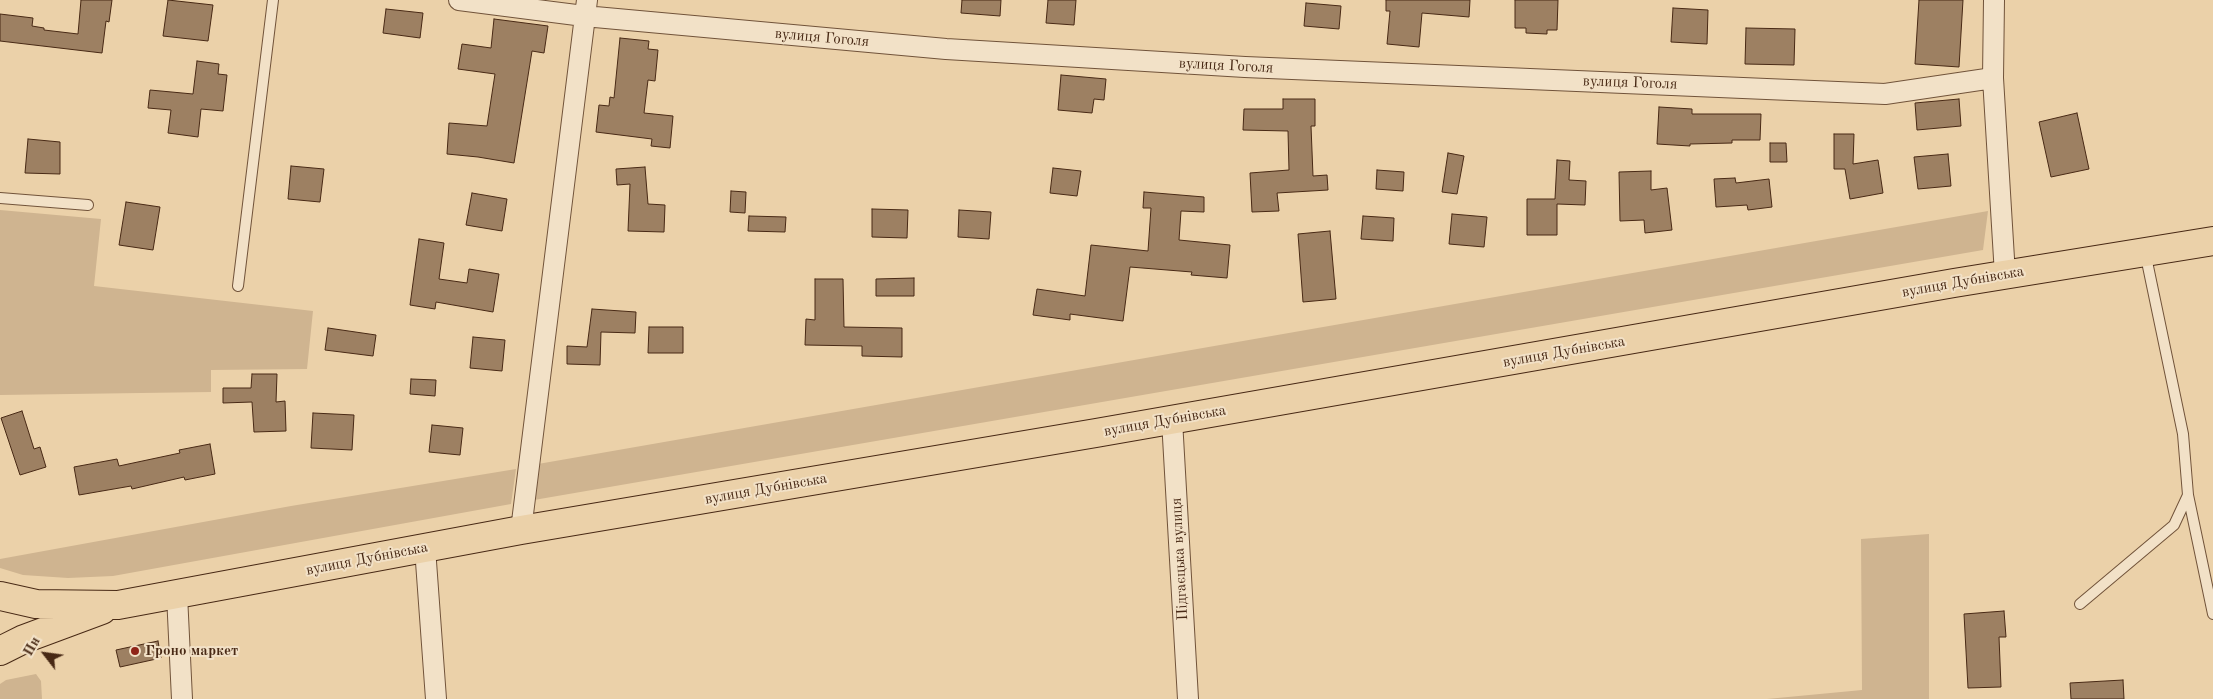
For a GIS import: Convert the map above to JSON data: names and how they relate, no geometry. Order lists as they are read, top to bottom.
{
  "streets": {
    "highway": ["вулиця Дубнівська"],
    "street": ["вулиця Гоголя", "Підгаєцька вулиця"]
  },
  "crossings": [
    ["вулиця Дубнівська", "Підгаєцька вулиця"]
  ],
  "places": ["Гроно маркет"],
  "north": "top left"
}
